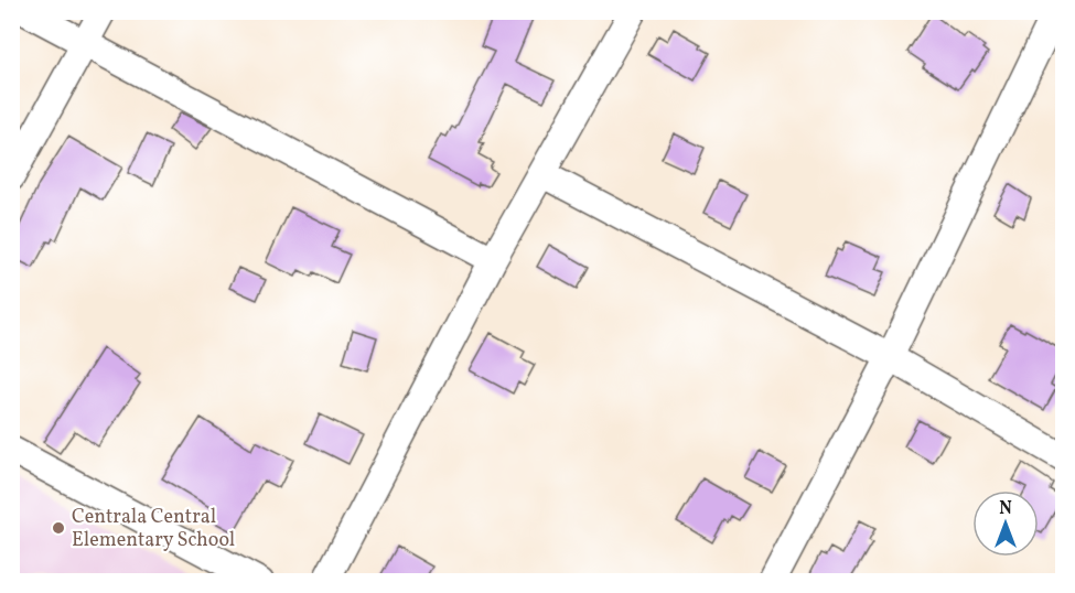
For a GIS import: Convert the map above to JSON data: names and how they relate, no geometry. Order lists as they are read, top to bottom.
{
  "places": ["Centrala Central Elementary School"],
  "north": "top"
}
